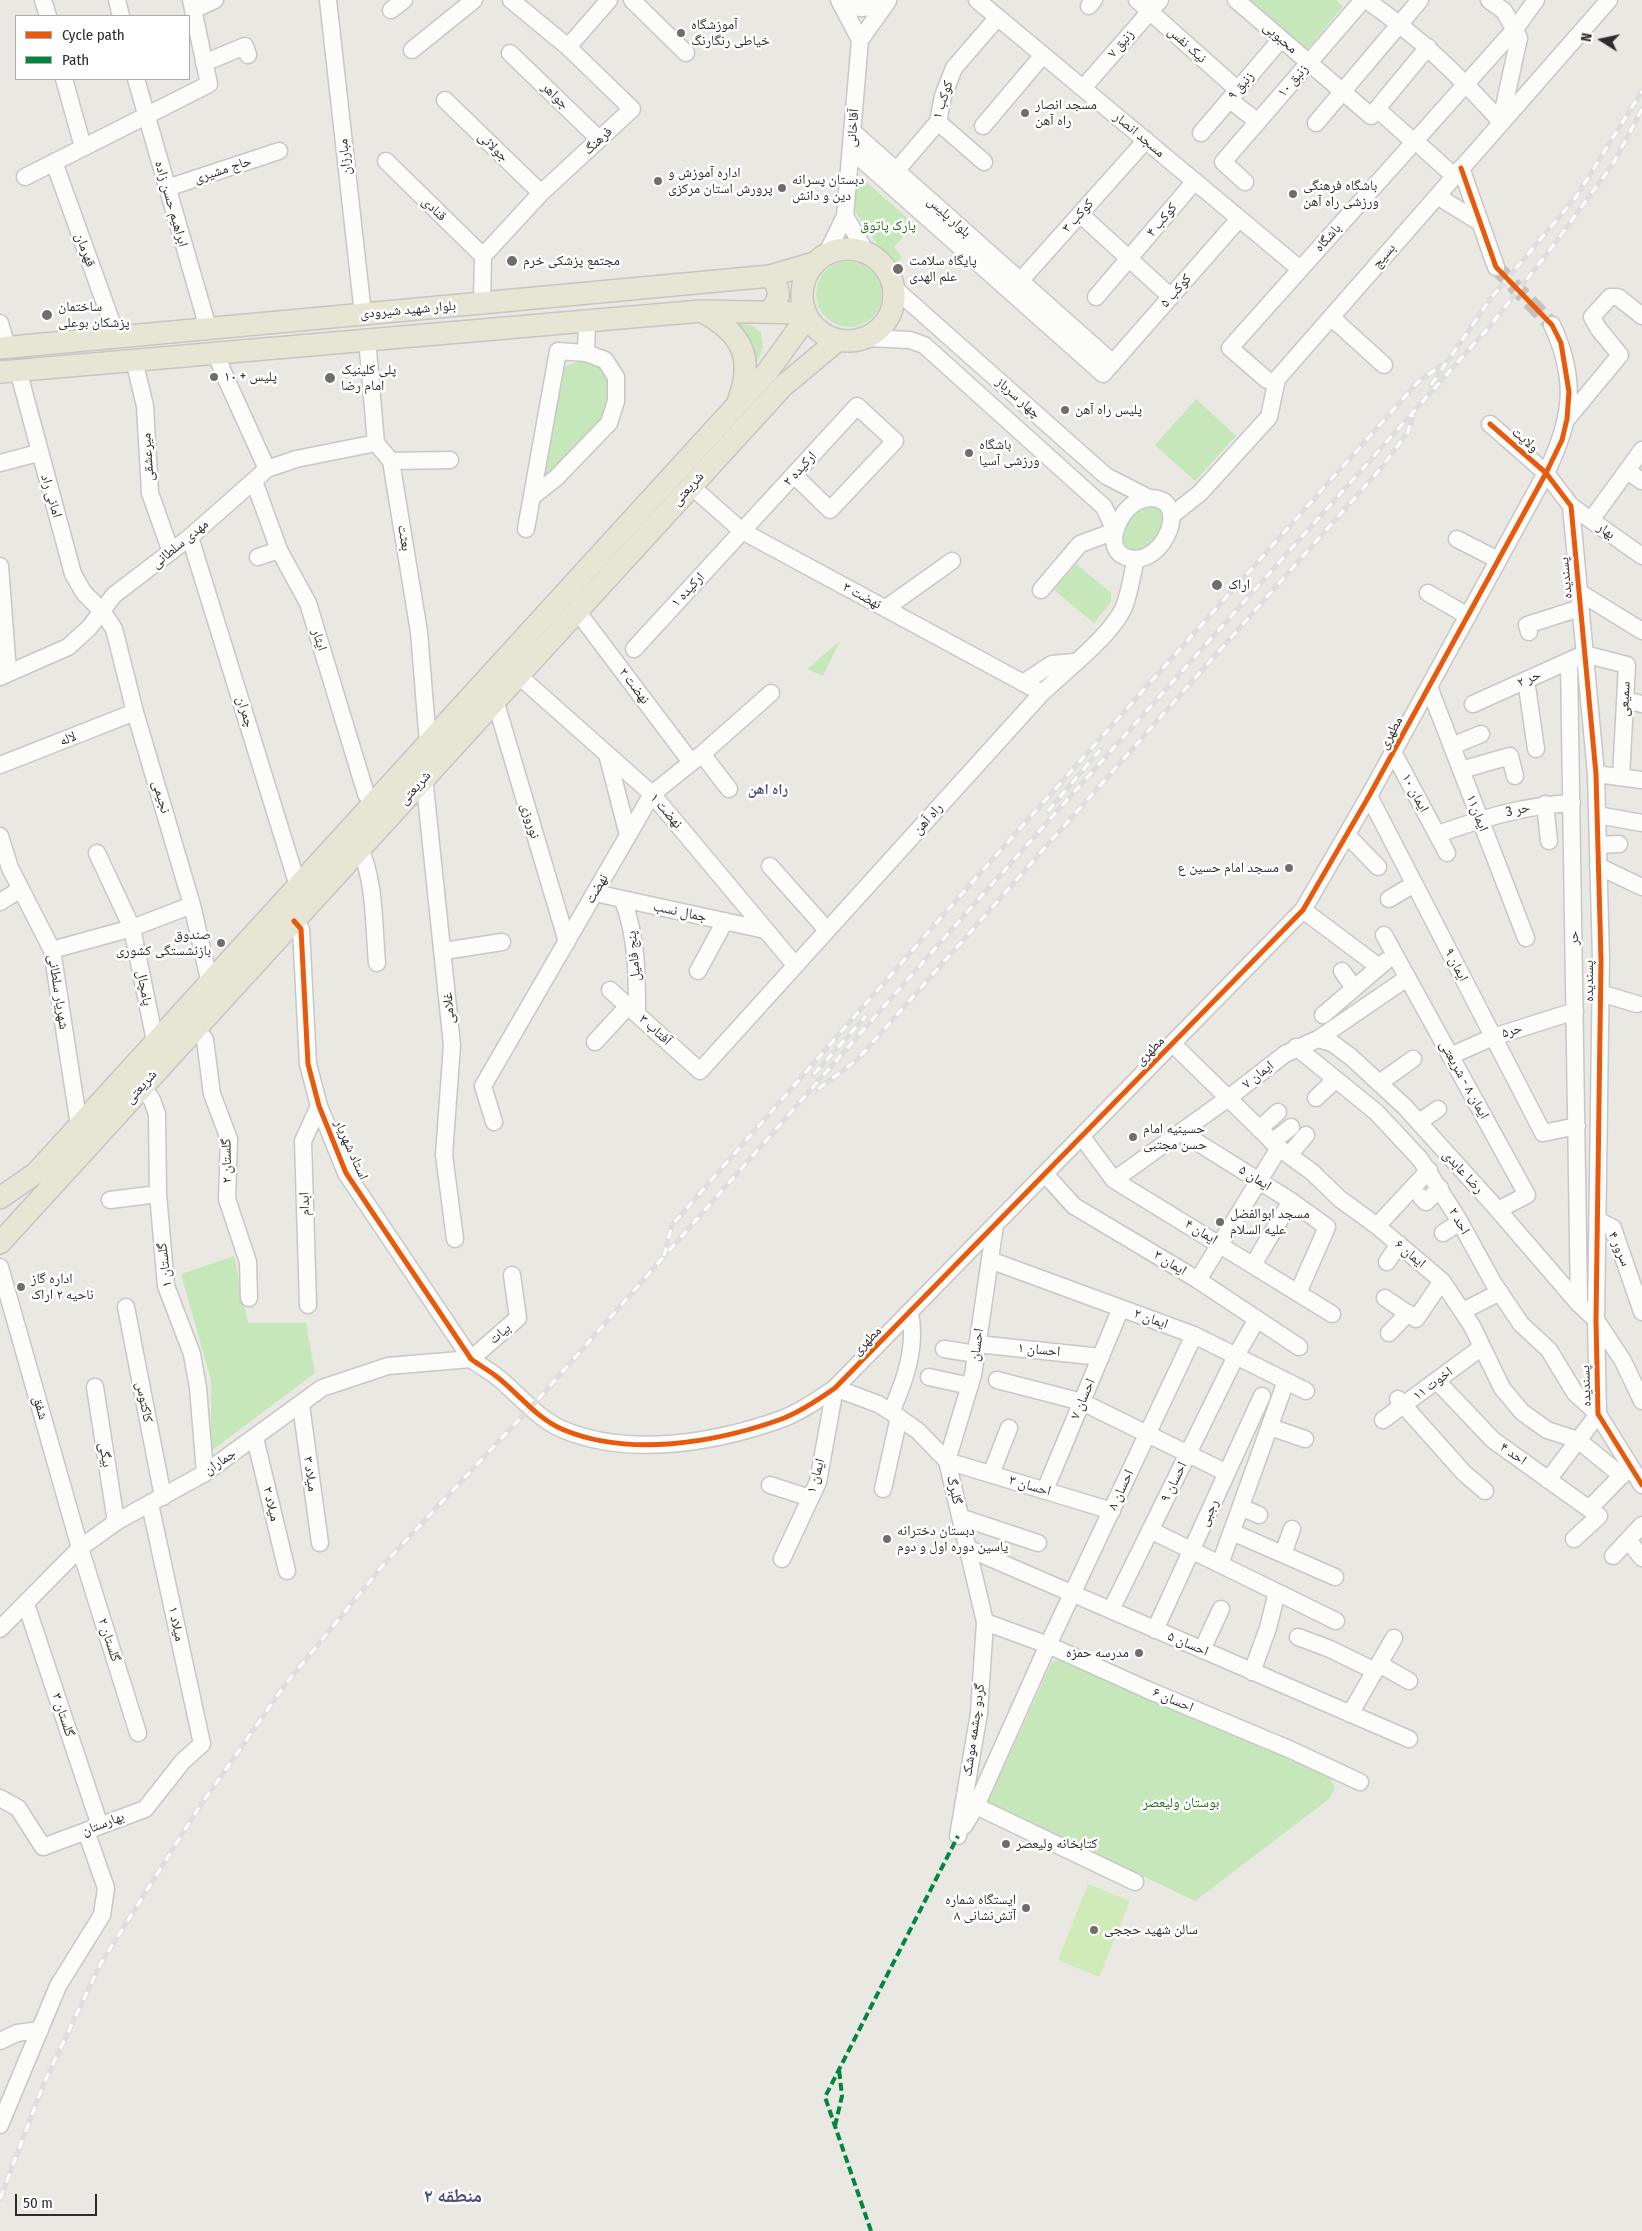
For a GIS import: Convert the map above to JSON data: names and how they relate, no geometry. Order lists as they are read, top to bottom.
{
  "streets": {
    "main road": ["بلوار شهید شیرودی", "شریعتی"],
    "street": [
      "محبوبی",
      "زنبق ۷",
      "نیک نفس",
      "زنبق ۱۰",
      "زنبق ۹",
      "جواهر",
      "کوکب ۱",
      "آقاخانی",
      "مسجد انصار",
      "فرهنگ",
      "جولائی",
      "مبارزان",
      "حاج مشیری",
      "ابراهیم حسن زاده",
      "قنادی",
      "کوکب ۳",
      "بلوار پلیس",
      "کوکب ۴",
      "باشگاه",
      "قهرمان",
      "بسیج",
      "کوکب ۵",
      "چهار سرباز",
      "ولایت",
      "میرعشقی",
      "ارکیده ۲",
      "امانی راد",
      "بهار",
      "بعثت",
      "مهدی سلطانی",
      "پسندیده",
      "ارکیده ۱",
      "نهضت ۳",
      "ایثار",
      "حر ۲",
      "نهضت ۲",
      "سمیعی",
      "چمران",
      "مطهری",
      "لاله",
      "ایمان ۱۰",
      "نجیمی",
      "حر 3",
      "نهضت ۱",
      "ایمان۱۱",
      "راه آهن",
      "نوروزی",
      "نهضت",
      "جمال نسب",
      "حر",
      "پنج فامیل",
      "ایمان ۹",
      "پامچال",
      "شهریار سلطانی",
      "غلامی",
      "آفتاب ۳",
      "حر۵",
      "ایمان ۷",
      "ایمان ۸ - شریعتی",
      "استاد شهریار",
      "گلستان ۲",
      "رضا عابدی",
      "ایمان ۵",
      "ابدام",
      "احد ۲",
      "ایمان ۴",
      "سرور ۴",
      "ایمان ۶",
      "ایمان ۳",
      "گلستان ۱",
      "ایمان ۲",
      "بیات",
      "احسان",
      "احسان ۱",
      "اخوت ۱۱",
      "احسان ۷",
      "کاکتوس",
      "شفق",
      "احد ۴",
      "بیگی",
      "جماران",
      "میلاد ۳",
      "ایمان ۱",
      "احسان ۹",
      "احسان ۳",
      "گلبرگ",
      "احسان ۸",
      "میلاد ۲",
      "رجبی",
      "میلاد ۱",
      "احسان ۵",
      "احسان ۶",
      "گلستان ۳",
      "گردو چشمه موشک",
      "بهارستان"
    ]
  },
  "crossings": [
    ["محبوبی", "زنبق ۱۰"],
    ["محبوبی", "زنبق ۹"],
    ["محبوبی", "باشگاه"],
    ["محبوبی", "بسیج"],
    ["زنبق ۷", "نیک نفس"],
    ["زنبق ۷", "مسجد انصار"],
    ["نیک نفس", "زنبق ۱۰"],
    ["نیک نفس", "زنبق ۹"],
    ["جواهر", "فرهنگ"],
    ["کوکب ۱", "مسجد انصار"],
    ["کوکب ۱", "بلوار پلیس"],
    ["آقاخانی", "بلوار پلیس"],
    ["مسجد انصار", "کوکب ۳"],
    ["مسجد انصار", "کوکب ۴"],
    ["مسجد انصار", "باشگاه"],
    ["مسجد انصار", "کوکب ۵"],
    ["فرهنگ", "جولائی"],
    ["فرهنگ", "قنادی"],
    ["مبارزان", "بلوار شهید شیرودی"],
    ["حاج مشیری", "ابراهیم حسن زاده"],
    ["ابراهیم حسن زاده", "بلوار شهید شیرودی"],
    ["کوکب ۳", "بلوار پلیس"],
    ["بلوار پلیس", "کوکب ۵"],
    ["قهرمان", "بلوار شهید شیرودی"],
    ["بسیج", "چهار سرباز"],
    ["بسیج", "راه آهن"],
    ["بلوار شهید شیرودی", "چهار سرباز"],
    ["بلوار شهید شیرودی", "میرعشقی"],
    ["بلوار شهید شیرودی", "شریعتی"],
    ["بلوار شهید شیرودی", "امانی راد"],
    ["چهار سرباز", "شریعتی"],
    ["چهار سرباز", "راه آهن"],
    ["ولایت", "مطهری"],
    ["میرعشقی", "مهدی سلطانی"],
    ["ارکیده ۲", "ارکیده ۱"],
    ["ارکیده ۲", "نهضت ۳"],
    ["شریعتی", "بعثت"],
    ["شریعتی", "نهضت ۳"],
    ["شریعتی", "ایثار"],
    ["شریعتی", "نهضت ۲"],
    ["شریعتی", "چمران"],
    ["شریعتی", "نجیمی"],
    ["شریعتی", "نهضت ۱"],
    ["شریعتی", "نوروزی"],
    ["شریعتی", "پامچال"],
    ["شریعتی", "شهریار سلطانی"],
    ["شریعتی", "غلامی"],
    ["شریعتی", "استاد شهریار"],
    ["شریعتی", "گلستان ۲"],
    ["شریعتی", "گلستان ۱"],
    ["امانی راد", "مهدی سلطانی"],
    ["امانی راد", "نجیمی"],
    ["بهار", "پسندیده"],
    ["بعثت", "مهدی سلطانی"],
    ["مهدی سلطانی", "ایثار"],
    ["مهدی سلطانی", "چمران"],
    ["مهدی سلطانی", "نجیمی"],
    ["پسندیده", "حر ۲"],
    ["پسندیده", "سمیعی"],
    ["پسندیده", "رضا عابدی"],
    ["پسندیده", "احد ۲"],
    ["پسندیده", "سرور ۴"],
    ["پسندیده", "ایمان ۶"],
    ["ارکیده ۱", "نهضت ۳"],
    ["نهضت ۳", "راه آهن"],
    ["حر ۲", "سمیعی"],
    ["حر ۲", "حر"],
    ["نهضت ۲", "نهضت"],
    ["مطهری", "ایمان ۱۰"],
    ["مطهری", "ایمان۱۱"],
    ["مطهری", "ایمان ۹"],
    ["مطهری", "استاد شهریار"],
    ["مطهری", "ایمان ۴"],
    ["مطهری", "ایمان ۶"],
    ["مطهری", "ایمان ۳"],
    ["مطهری", "بیات"],
    ["مطهری", "احسان"],
    ["مطهری", "جماران"],
    ["مطهری", "ایمان ۱"],
    ["مطهری", "گلبرگ"],
    ["لاله", "نجیمی"],
    ["ایمان ۱۰", "حر 3"],
    ["حر 3", "ایمان۱۱"],
    ["حر 3", "حر"],
    ["نهضت ۱", "راه آهن"],
    ["نهضت ۱", "نهضت"],
    ["نهضت ۱", "جمال نسب"],
    ["راه آهن", "آفتاب ۳"],
    ["نوروزی", "نهضت"],
    ["نهضت", "جمال نسب"],
    ["جمال نسب", "پنج فامیل"],
    ["حر", "ایمان ۹"],
    ["حر", "حر۵"],
    ["حر", "رضا عابدی"],
    ["پنج فامیل", "آفتاب ۳"],
    ["ایمان ۹", "حر۵"],
    ["حر۵", "ایمان ۸ - شریعتی"],
    ["ایمان ۷", "ایمان ۸ - شریعتی"],
    ["ایمان ۷", "رضا عابدی"],
    ["ایمان ۷", "ایمان ۵"],
    ["ایمان ۷", "احد ۲"],
    ["ایمان ۷", "ایمان ۴"],
    ["ایمان ۷", "ایمان ۶"],
    ["ایمان ۸ - شریعتی", "رضا عابدی"],
    ["استاد شهریار", "ابدام"],
    ["استاد شهریار", "بیات"],
    ["استاد شهریار", "جماران"],
    ["گلستان ۲", "شفق"],
    ["گلستان ۲", "جماران"],
    ["ایمان ۵", "ایمان ۴"],
    ["ایمان ۶", "اخوت ۱۱"],
    ["ایمان ۳", "احسان ۹"],
    ["گلستان ۱", "جماران"],
    ["ایمان ۲", "احسان"],
    ["ایمان ۲", "احسان ۷"],
    ["ایمان ۲", "احسان ۹"],
    ["ایمان ۲", "احسان ۸"],
    ["ایمان ۲", "رجبی"],
    ["بیات", "جماران"],
    ["احسان", "احسان ۱"],
    ["احسان", "احسان ۳"],
    ["احسان", "گلبرگ"],
    ["احسان ۱", "احسان ۷"],
    ["اخوت ۱۱", "احد ۴"],
    ["احسان ۷", "احسان ۳"],
    ["کاکتوس", "جماران"],
    ["کاکتوس", "میلاد ۱"],
    ["شفق", "جماران"],
    ["بیگی", "جماران"],
    ["جماران", "میلاد ۳"],
    ["جماران", "میلاد ۲"],
    ["جماران", "میلاد ۱"],
    ["جماران", "گلستان ۳"],
    ["ایمان ۱", "گلبرگ"],
    ["احسان ۹", "احسان ۵"],
    ["احسان ۳", "گلبرگ"],
    ["احسان ۳", "احسان ۸"],
    ["گلبرگ", "احسان ۵"],
    ["گلبرگ", "احسان ۶"],
    ["گلبرگ", "گردو چشمه موشک"],
    ["احسان ۸", "احسان ۵"],
    ["احسان ۸", "احسان ۶"],
    ["احسان ۸", "گردو چشمه موشک"],
    ["رجبی", "احسان ۵"],
    ["میلاد ۱", "بهارستان"],
    ["احسان ۶", "گردو چشمه موشک"],
    ["گلستان ۳", "بهارستان"]
  ],
  "districts": ["راه اهن", "منطقه ۲"],
  "parks": ["پارک پاتوق", "بوستان ولیعصر"],
  "places": [
    "آموزشگاه خیاطی رنگارنگ",
    "مسجد انصار راه آهن",
    "اداره آموزش و پرورش استان مرکزی",
    "دبستان پسرانه دین و دانش",
    "باشگاه فرهنگی ورزشی راه آهن",
    "مجتمع پزشکی خرم",
    "پایگاه سلامت علم الهدی",
    "ساختمان پزشکان بوعلی",
    "پلیس + ۱۰",
    "پلی کلینیک امام رضا",
    "پلیس راه آهن",
    "باشگاه ورزشی آسیا",
    "اراک",
    "مسجد امام حسین ع",
    "صندوق بازنشستگی کشوری",
    "حسینیه امام حسن مجتبی",
    "مسجد ابوالفضل علیه السلام",
    "اداره گاز ناحیه ۲ اراک",
    "دبستان دخترانه یاسین دوره اول و دوم",
    "مدرسه حمزه",
    "کتابخانه ولیعصر",
    "ایستگاه شماره ۸ آتش‌نشانی",
    "سالن شهید حججی"
  ],
  "legend": ["Cycle path", "Path"],
  "scale_bar": "50 m",
  "north": "left"
}
